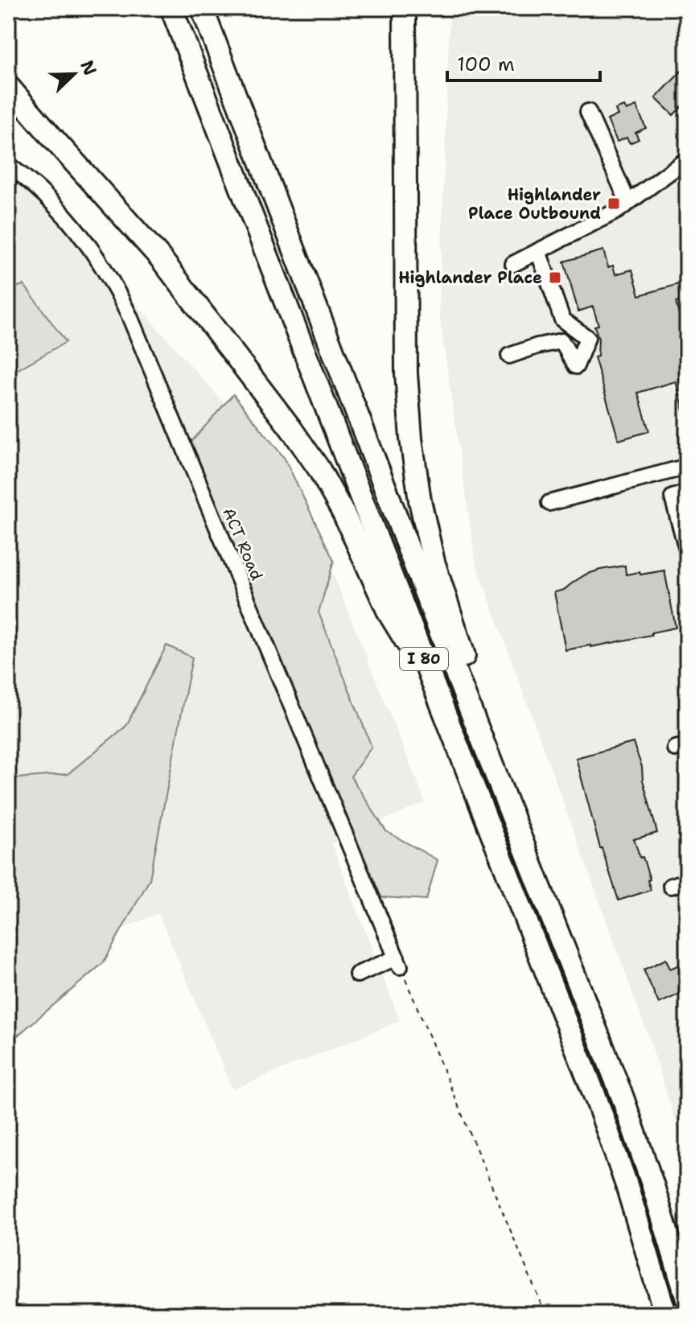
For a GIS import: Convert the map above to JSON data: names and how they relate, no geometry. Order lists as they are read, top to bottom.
{
  "streets": {
    "highway": ["I 80"],
    "lane": ["ACT Road"]
  },
  "places": {
    "transit": ["Highlander Place Outbound", "Highlander Place"]
  },
  "scale_bar": "100 m",
  "north": "top right"
}
